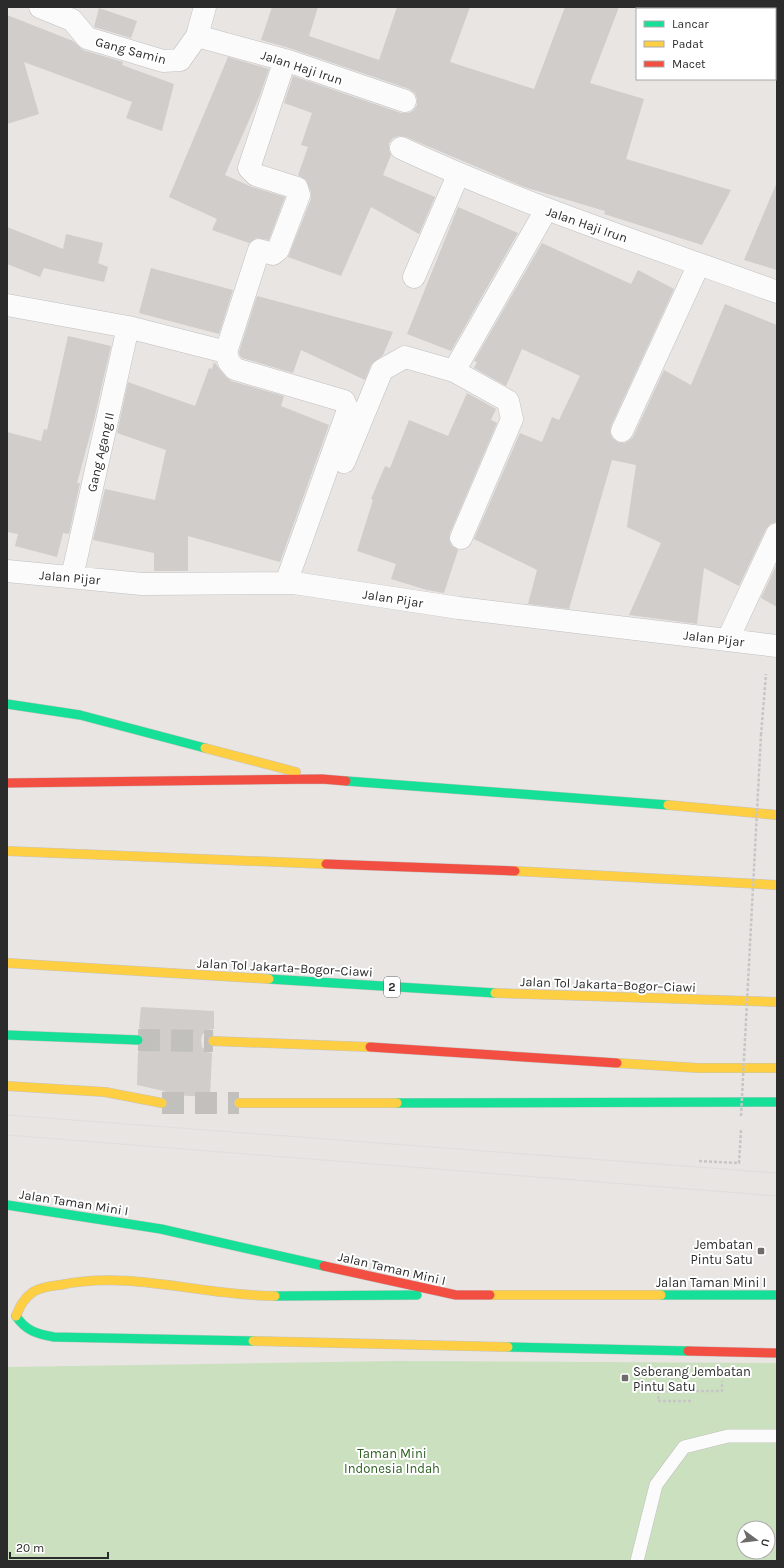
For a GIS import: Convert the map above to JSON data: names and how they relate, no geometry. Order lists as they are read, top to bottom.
{
  "streets": {
    "main road": ["Jalan Tol Jakarta–Bogor–Ciawi", "2", "Jalan Taman Mini I"],
    "street": [
      "Gang Samin",
      "Jalan Haji Irun",
      "Gang Agang II",
      "Jalan Pijar"
    ]
  },
  "crossings": [
    ["Gang Samin", "Jalan Haji Irun"],
    ["Gang Agang II", "Jalan Pijar"]
  ],
  "parks": ["Taman Mini Indonesia Indah"],
  "places": {
    "transit": ["Jembatan Pintu Satu", "Seberang Jembatan Pintu Satu"]
  },
  "legend": ["Lancar", "Padat", "Macet"],
  "scale_bar": "20 m",
  "north": "right"
}
